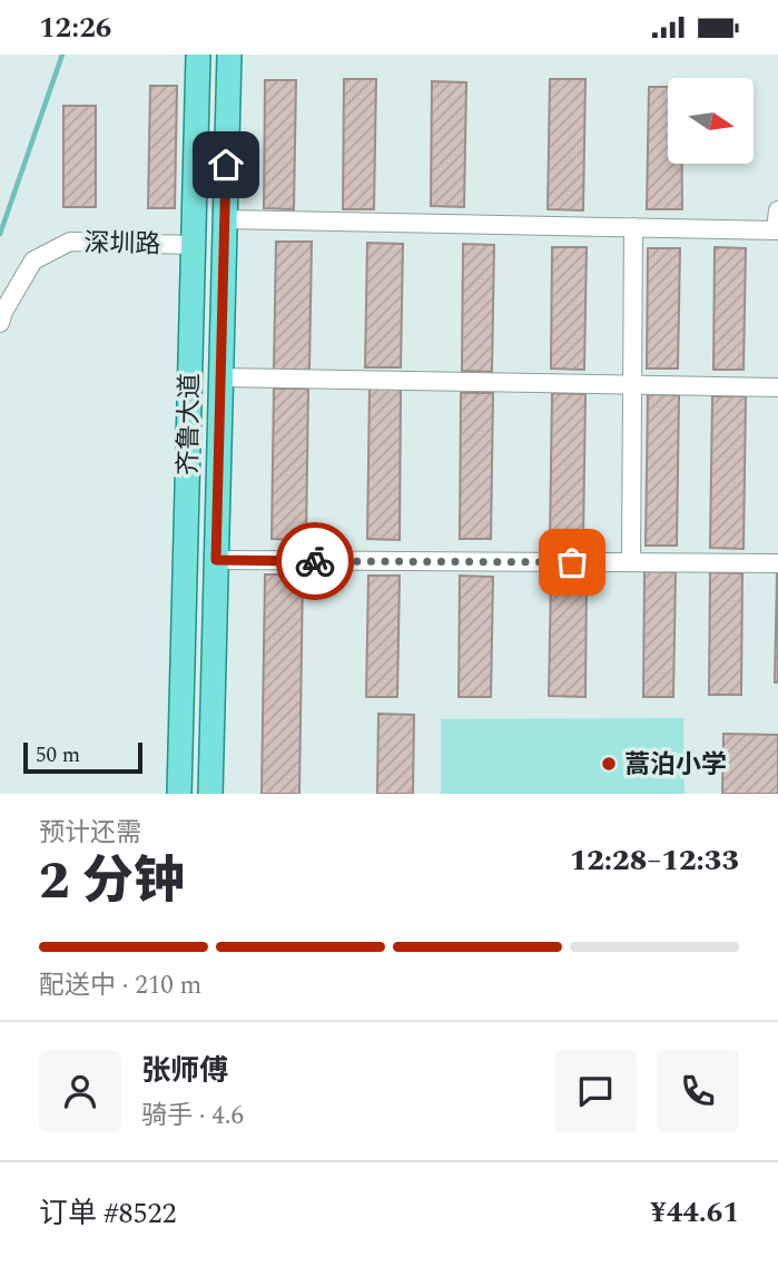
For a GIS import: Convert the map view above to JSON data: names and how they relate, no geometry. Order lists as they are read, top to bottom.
{
  "streets": {
    "main road": ["齐鲁大道"],
    "street": ["深圳路"]
  },
  "crossings": [
    ["深圳路", "齐鲁大道"]
  ],
  "places": ["蒿泊小学"],
  "scale_bar": "50 m",
  "north": "right",
  "page": {
    "status": "12:26",
    "scale": "50 m",
    "heading": ["2 分钟", "预计还需", "12:28–12:33"],
    "panel": [
      "张师傅",
      "骑手 · 4.6",
      "订单 #8522",
      "¥44.61"
    ],
    "bar": "配送中 · 210 m"
  }
}
